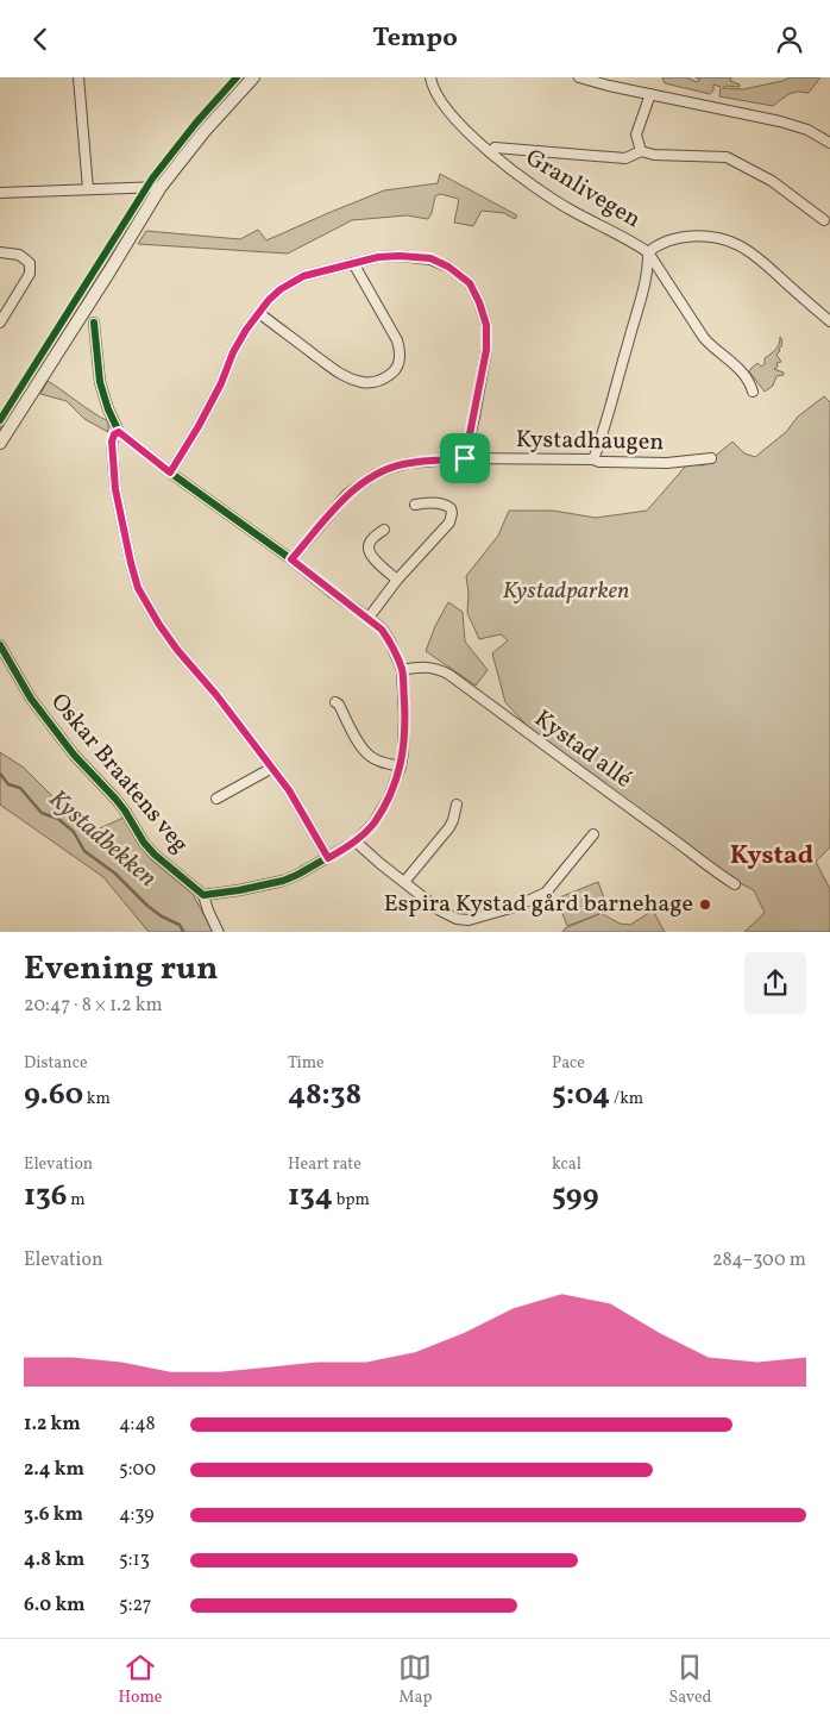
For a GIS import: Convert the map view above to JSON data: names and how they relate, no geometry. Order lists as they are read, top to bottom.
{
  "streets": {
    "street": [
      "Granlivegen",
      "Kystadhaugen",
      "Kystad allé",
      "Oskar Braatens veg"
    ]
  },
  "districts": ["Kystad"],
  "water": ["Kystadbekken"],
  "parks": ["Kystadparken"],
  "places": ["Espira Kystad gård barnehage"],
  "page": {
    "header": "Tempo",
    "heading": ["Evening run", "20:47 · 8 × 1.2 km"],
    "stats": [
      ["Distance", "9.60 km"],
      ["Time", "48:38"],
      ["Pace", "5:04 /km"],
      ["Elevation", "136 m"],
      ["Heart rate", "134 bpm"],
      ["kcal", "599"]
    ],
    "chart": ["Elevation", "284–300 m"],
    "list": [
      {
        "name": "1.2 km",
        "note": "4:48"
      },
      {
        "name": "2.4 km",
        "note": "5:00"
      },
      {
        "name": "3.6 km",
        "note": "4:39"
      },
      {
        "name": "4.8 km",
        "note": "5:13"
      },
      {
        "name": "6.0 km",
        "note": "5:27"
      }
    ],
    "tabs": ["Home", "Map", "Saved"]
  }
}
